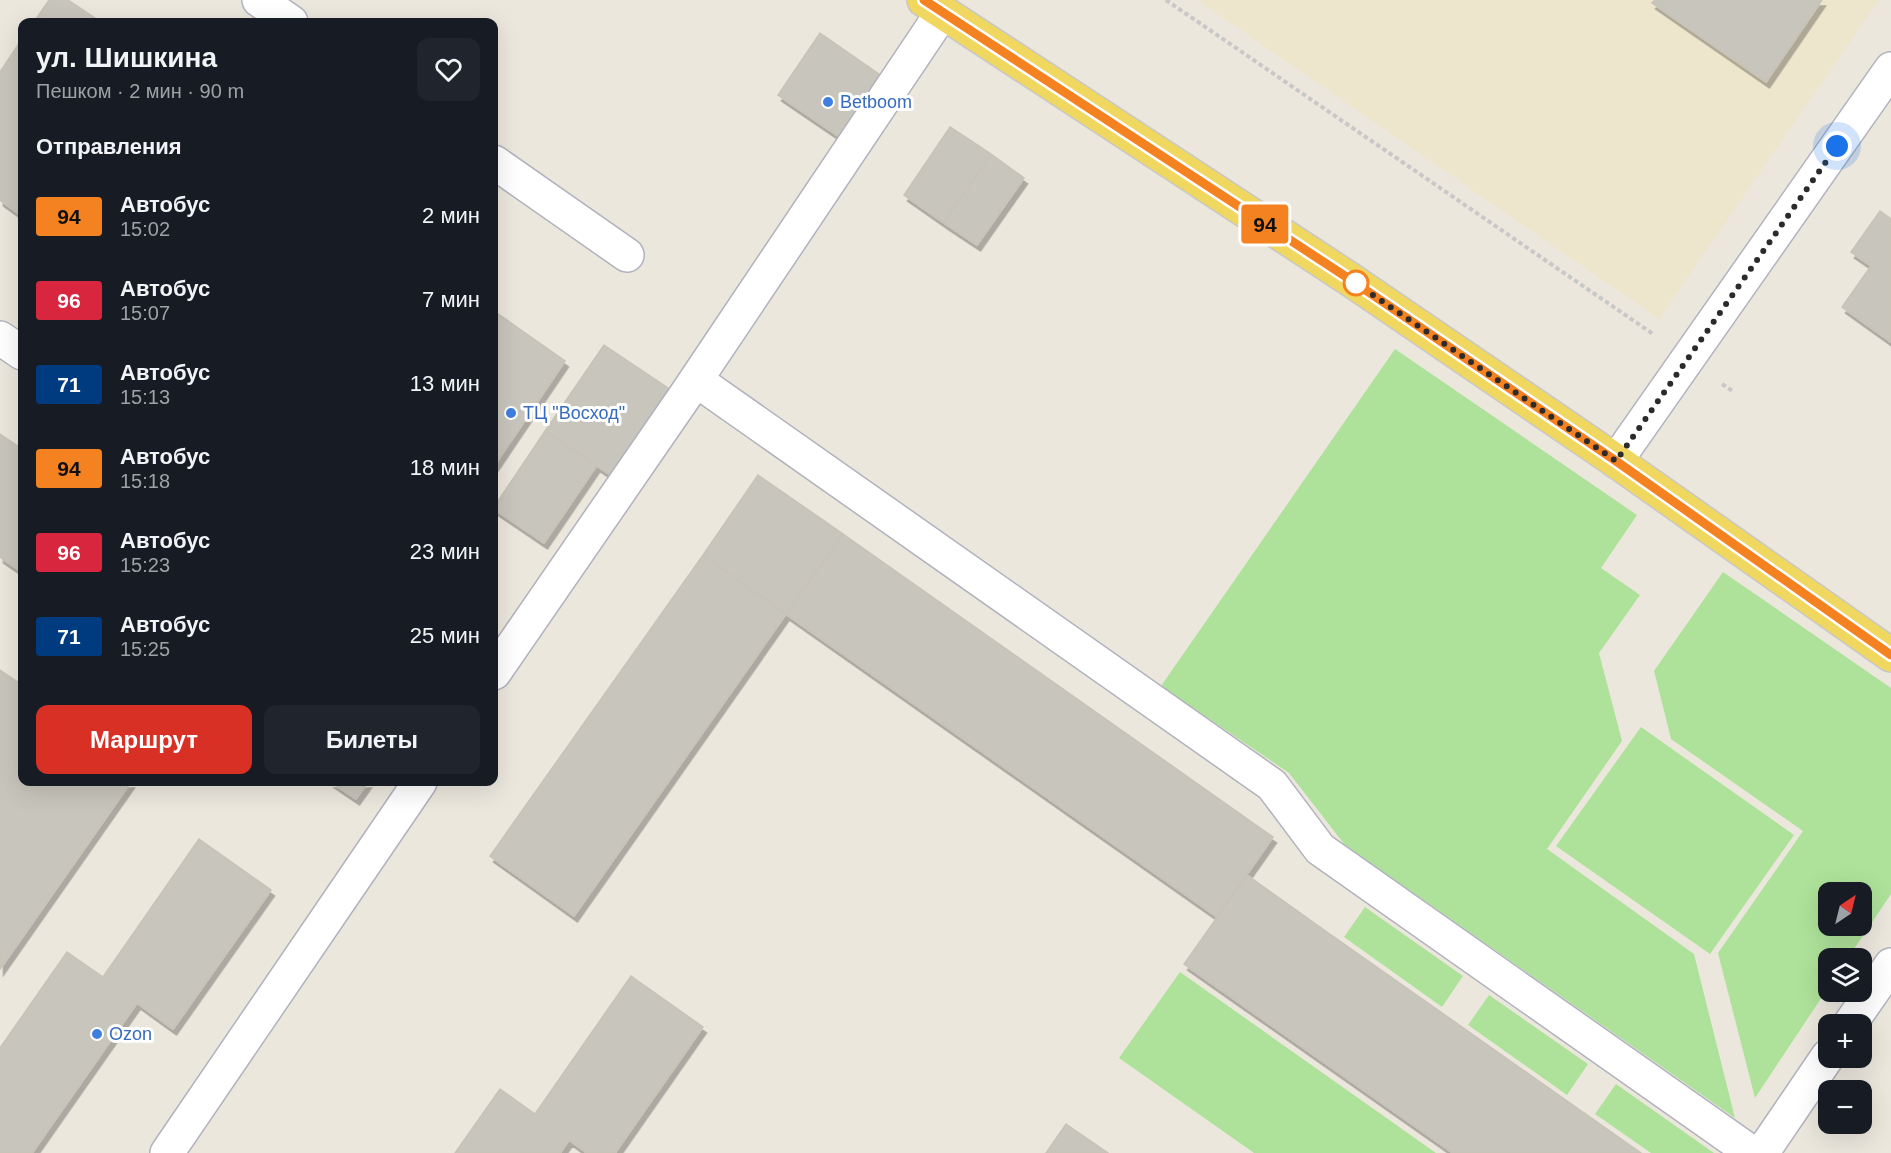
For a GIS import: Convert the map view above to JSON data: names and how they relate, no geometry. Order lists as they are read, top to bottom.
{
  "places": ["Betboom", "ТЦ \"Восход\"", "Ozon"],
  "lines": ["bus line 94"],
  "north": "top right",
  "page": {
    "on_map": "94",
    "heading": [
      ["ул. Шишкина", "Пешком · 2 мин · 90 m"],
      "Отправления"
    ],
    "list": [
      {
        "mark": "94",
        "name": "Автобус",
        "note": "15:02",
        "value": "2 мин"
      },
      {
        "mark": "96",
        "name": "Автобус",
        "note": "15:07",
        "value": "7 мин"
      },
      {
        "mark": "71",
        "name": "Автобус",
        "note": "15:13",
        "value": "13 мин"
      },
      {
        "mark": "94",
        "name": "Автобус",
        "note": "15:18",
        "value": "18 мин"
      },
      {
        "mark": "96",
        "name": "Автобус",
        "note": "15:23",
        "value": "23 мин"
      },
      {
        "mark": "71",
        "name": "Автобус",
        "note": "15:25",
        "value": "25 мин"
      }
    ],
    "buttons": ["Маршрут", "Билеты"],
    "map_buttons": ["+", "−"]
  }
}
